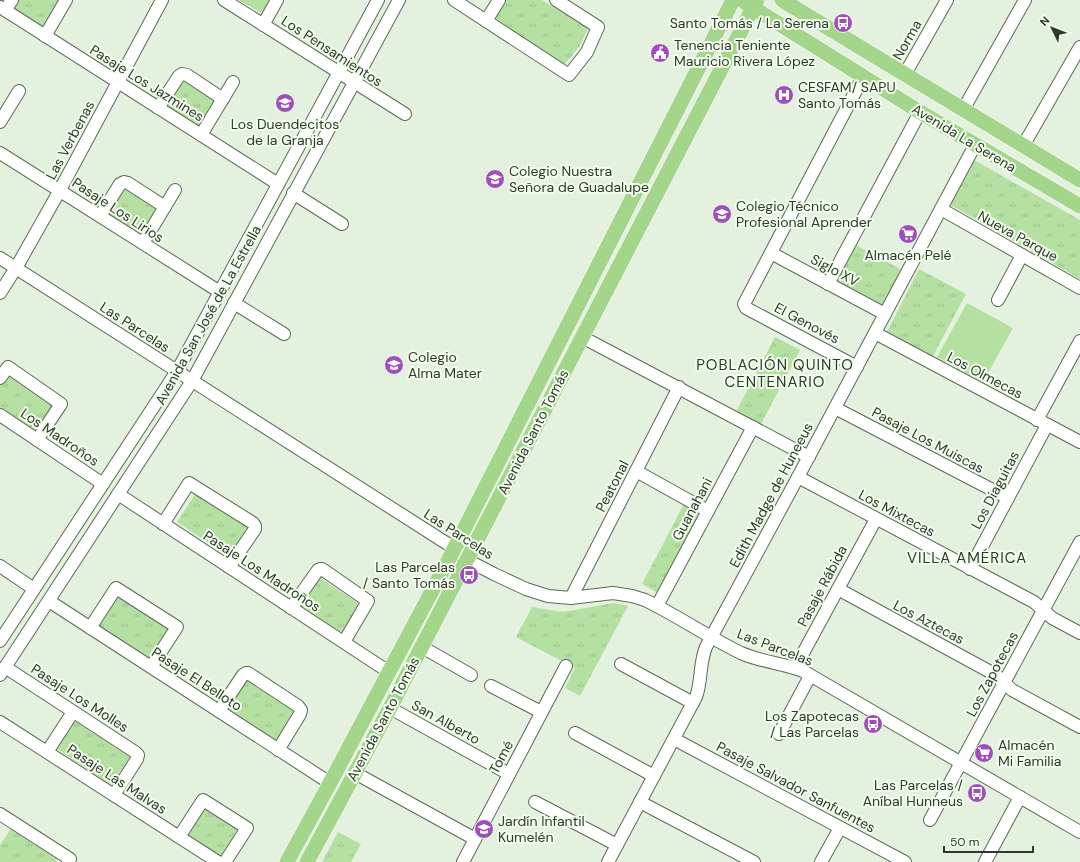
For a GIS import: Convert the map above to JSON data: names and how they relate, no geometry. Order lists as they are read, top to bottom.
{
  "streets": {
    "main road": ["Avenida La Serena", "Avenida Santo Tomás"],
    "street": [
      "Norma",
      "Los Pensamientos",
      "Pasaje Los Jazmines",
      "Las Verbenas",
      "Pasaje Los Lirios",
      "Nueva Parque",
      "Siglo XV",
      "Avenida San José de La Estrella",
      "El Genovés",
      "Las Parcelas",
      "Los Olmecas",
      "Los Madroños",
      "Pasaje Los Muiscas",
      "Peatonal",
      "Los Diaguitas",
      "Edith Madge de Huneeus",
      "Guanahani",
      "Los Mixtecas",
      "Pasaje Los Madroños",
      "Pasaje Rábida",
      "Los Aztecas",
      "Los Zapotecas",
      "Pasaje El Belloto",
      "Pasaje Los Molles",
      "San Alberto",
      "Tomé",
      "Pasaje Las Malvas",
      "Pasaje Salvador Sanfuentes"
    ]
  },
  "crossings": [
    ["Norma", "Avenida La Serena"],
    ["Los Pensamientos", "Avenida San José de La Estrella"],
    ["Pasaje Los Jazmines", "Las Verbenas"],
    ["Pasaje Los Jazmines", "Avenida San José de La Estrella"],
    ["Avenida La Serena", "Avenida Santo Tomás"],
    ["Avenida La Serena", "Edith Madge de Huneeus"],
    ["Las Verbenas", "Pasaje Los Lirios"],
    ["Las Verbenas", "Las Parcelas"],
    ["Pasaje Los Lirios", "Avenida San José de La Estrella"],
    ["Nueva Parque", "Edith Madge de Huneeus"],
    ["Siglo XV", "El Genovés"],
    ["Siglo XV", "Edith Madge de Huneeus"],
    ["Avenida San José de La Estrella", "Las Parcelas"],
    ["Avenida San José de La Estrella", "Los Madroños"],
    ["Avenida San José de La Estrella", "Pasaje Los Madroños"],
    ["Avenida San José de La Estrella", "Pasaje El Belloto"],
    ["Avenida San José de La Estrella", "Pasaje Los Molles"],
    ["El Genovés", "Edith Madge de Huneeus"],
    ["Las Parcelas", "Avenida Santo Tomás"],
    ["Las Parcelas", "Peatonal"],
    ["Las Parcelas", "Edith Madge de Huneeus"],
    ["Las Parcelas", "Guanahani"],
    ["Las Parcelas", "Pasaje Rábida"],
    ["Las Parcelas", "Los Zapotecas"],
    ["Los Olmecas", "Los Diaguitas"],
    ["Los Olmecas", "Edith Madge de Huneeus"],
    ["Avenida Santo Tomás", "Pasaje Los Madroños"],
    ["Avenida Santo Tomás", "Pasaje El Belloto"],
    ["Avenida Santo Tomás", "San Alberto"],
    ["Pasaje Los Muiscas", "Los Diaguitas"],
    ["Pasaje Los Muiscas", "Edith Madge de Huneeus"],
    ["Los Diaguitas", "Los Mixtecas"],
    ["Edith Madge de Huneeus", "Los Mixtecas"],
    ["Edith Madge de Huneeus", "Pasaje Salvador Sanfuentes"],
    ["Los Mixtecas", "Pasaje Rábida"],
    ["Los Mixtecas", "Los Zapotecas"],
    ["Pasaje Rábida", "Los Aztecas"],
    ["Los Aztecas", "Los Zapotecas"],
    ["Pasaje Los Molles", "Pasaje Las Malvas"],
    ["San Alberto", "Tomé"]
  ],
  "districts": ["POBLACIÓN QUINTO CENTENARIO", "VILLA AMÉRICA"],
  "places": {
    "bus stop": [
      "Santo Tomás / La Serena",
      "Las Parcelas / Santo Tomás",
      "Los Zapotecas / Las Parcelas",
      "Las Parcelas / Aníbal Hunneus"
    ],
    "public building": ["Tenencia Teniente Mauricio Rivera López"],
    "hospital": ["CESFAM/ SAPU Santo Tomás"],
    "school or university": [
      "Los Duendecitos de la Granja",
      "Colegio Nuestra Señora de Guadalupe",
      "Colegio Técnico Profesional Aprender",
      "Colegio Alma Mater",
      "Jardín Infantil Kumelén"
    ],
    "supermarket": ["Almacén Pelé", "Almacén Mi Familia"]
  },
  "scale_bar": "50 m",
  "north": "top left"
}
